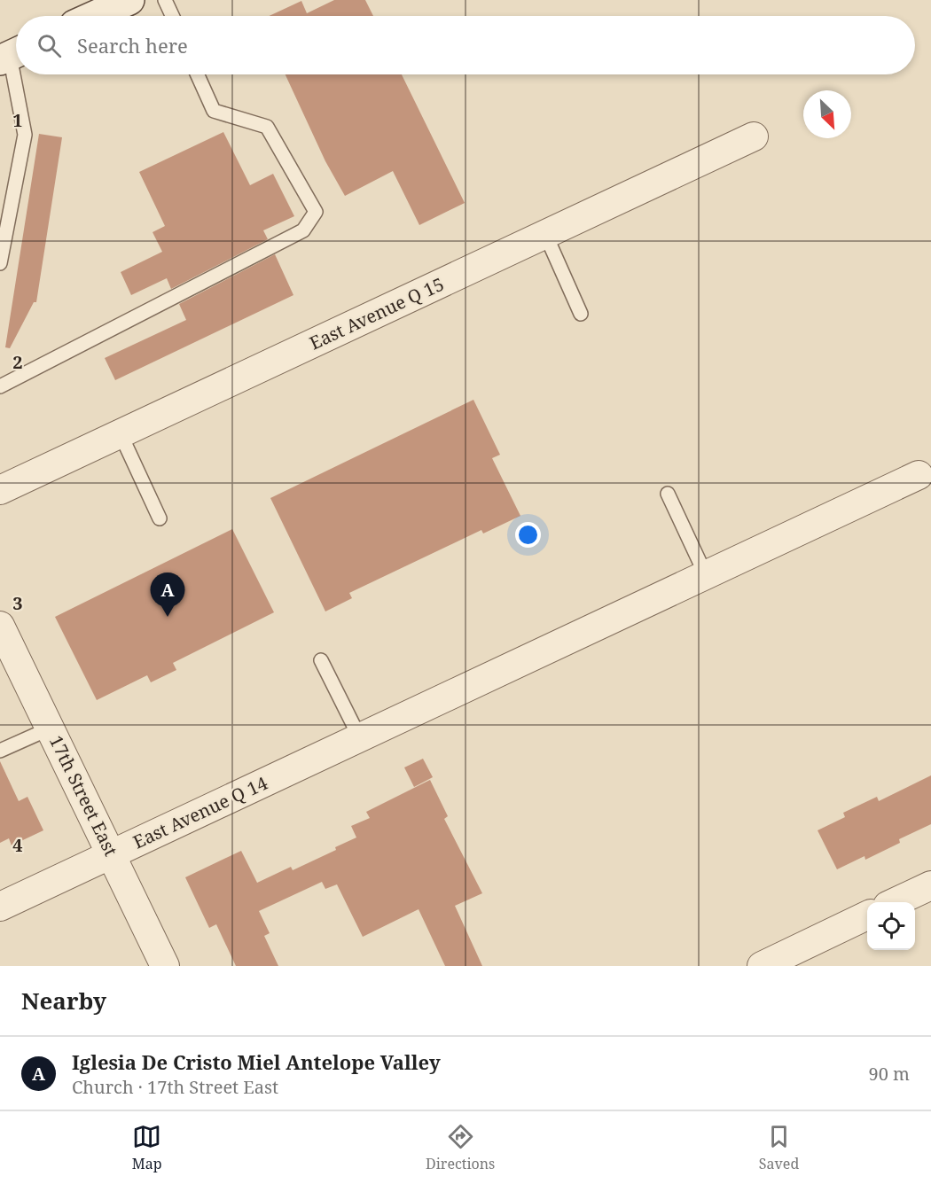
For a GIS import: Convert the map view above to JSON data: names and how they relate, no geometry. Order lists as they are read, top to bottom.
{
  "streets": {
    "street": ["East Avenue Q 15", "17th Street East", "East Avenue Q 14"]
  },
  "crossings": [
    ["17th Street East", "East Avenue Q 14"]
  ],
  "north": "bottom right",
  "page": {
    "search": "Search here",
    "pins": "A",
    "heading": "Nearby",
    "list": [
      {
        "mark": "A",
        "name": "Iglesia De Cristo Miel Antelope Valley",
        "note": "Church · 17th Street East",
        "value": "90 m"
      }
    ],
    "nav": ["Map", "Directions", "Saved"]
  },
  "grid": {
    "rows": [
      "1",
      "2",
      "3",
      "4"
    ]
  }
}
